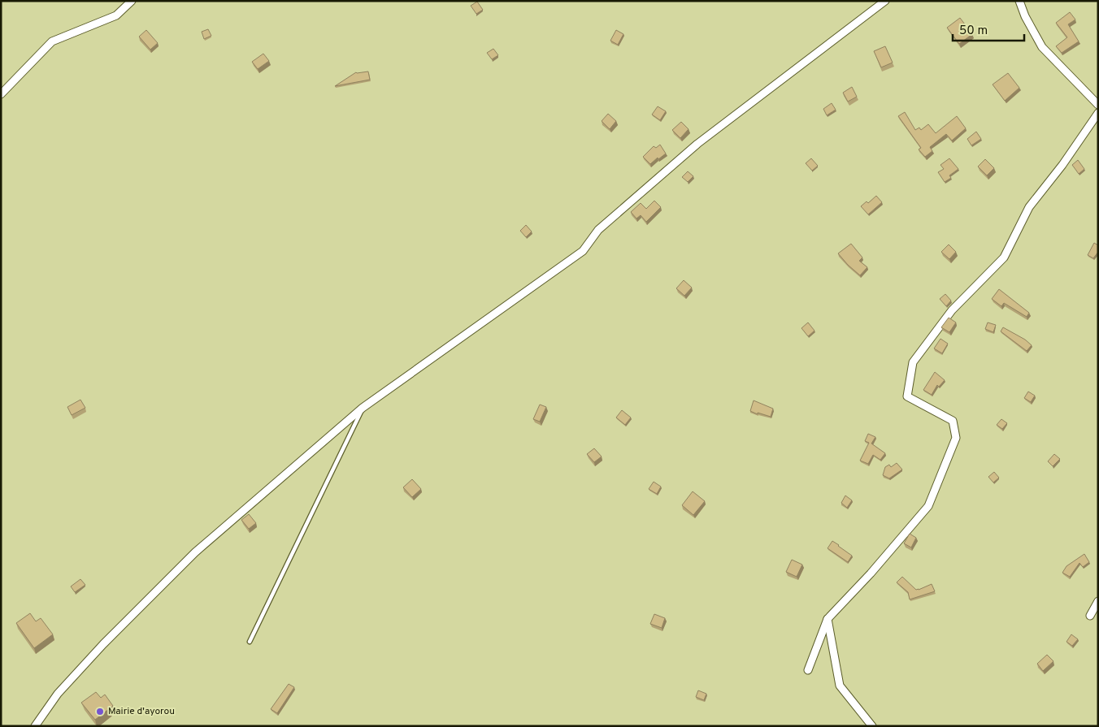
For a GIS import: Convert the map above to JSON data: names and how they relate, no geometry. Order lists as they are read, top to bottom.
{
  "places": ["Mairie d'ayorou"],
  "scale_bar": "50 m"
}
